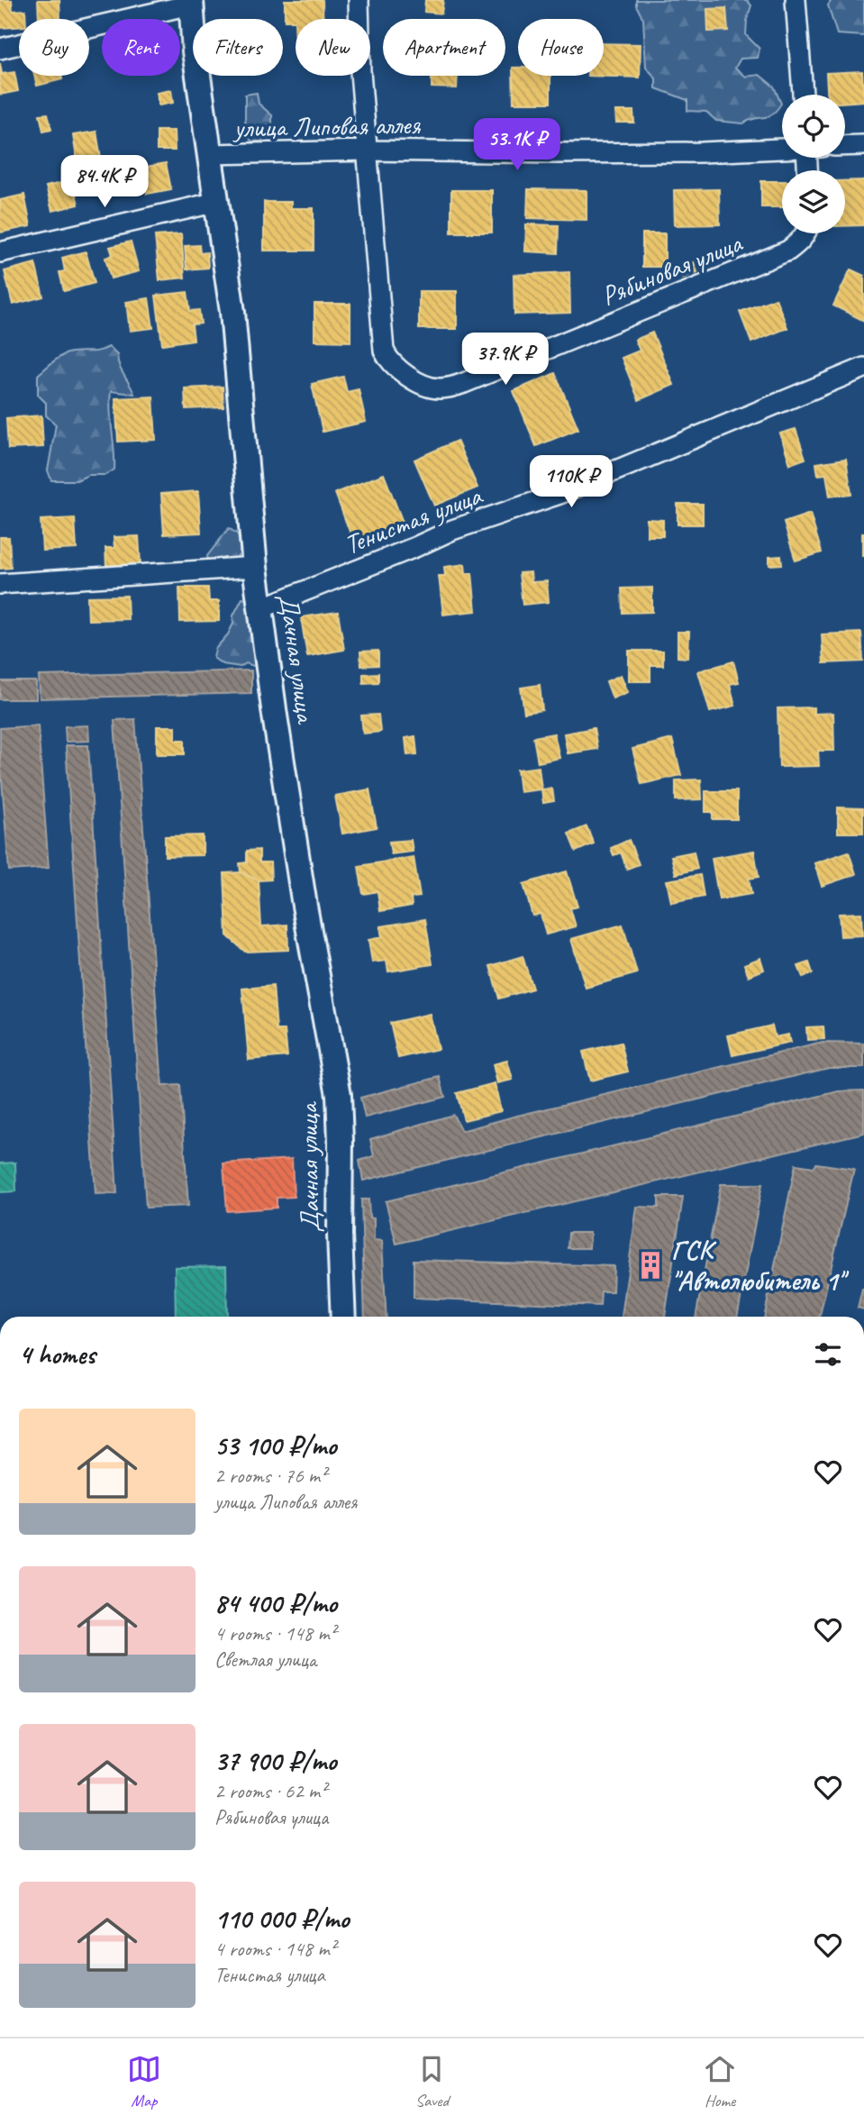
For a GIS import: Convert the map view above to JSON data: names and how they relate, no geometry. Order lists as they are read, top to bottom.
{
  "streets": {
    "street": [
      "улица Липовая аллея",
      "Рябиновая улица",
      "Тенистая улица",
      "Дачная улица"
    ]
  },
  "crossings": [
    ["улица Липовая аллея", "Рябиновая улица"],
    ["улица Липовая аллея", "Дачная улица"],
    ["Тенистая улица", "Дачная улица"]
  ],
  "places": {
    "building": ["ГСК \"Автолюбитель 1\""]
  },
  "page": {
    "chip": [
      "Buy",
      "Rent",
      "Filters",
      "New",
      "Apartment",
      "House"
    ],
    "price": [
      "53.1K ₽",
      "84.4K ₽",
      "37.9K ₽",
      "110K ₽"
    ],
    "heading": "4 homes",
    "list": [
      {
        "name": "53 100 ₽/mo",
        "note": "2 rooms · 76 m² · улица Липовая аллея"
      },
      {
        "name": "84 400 ₽/mo",
        "note": "4 rooms · 148 m² · Светлая улица"
      },
      {
        "name": "37 900 ₽/mo",
        "note": "2 rooms · 62 m² · Рябиновая улица"
      },
      {
        "name": "110 000 ₽/mo",
        "note": "4 rooms · 148 m² · Тенистая улица"
      }
    ],
    "tabs": ["Map", "Saved", "Home"]
  }
}
